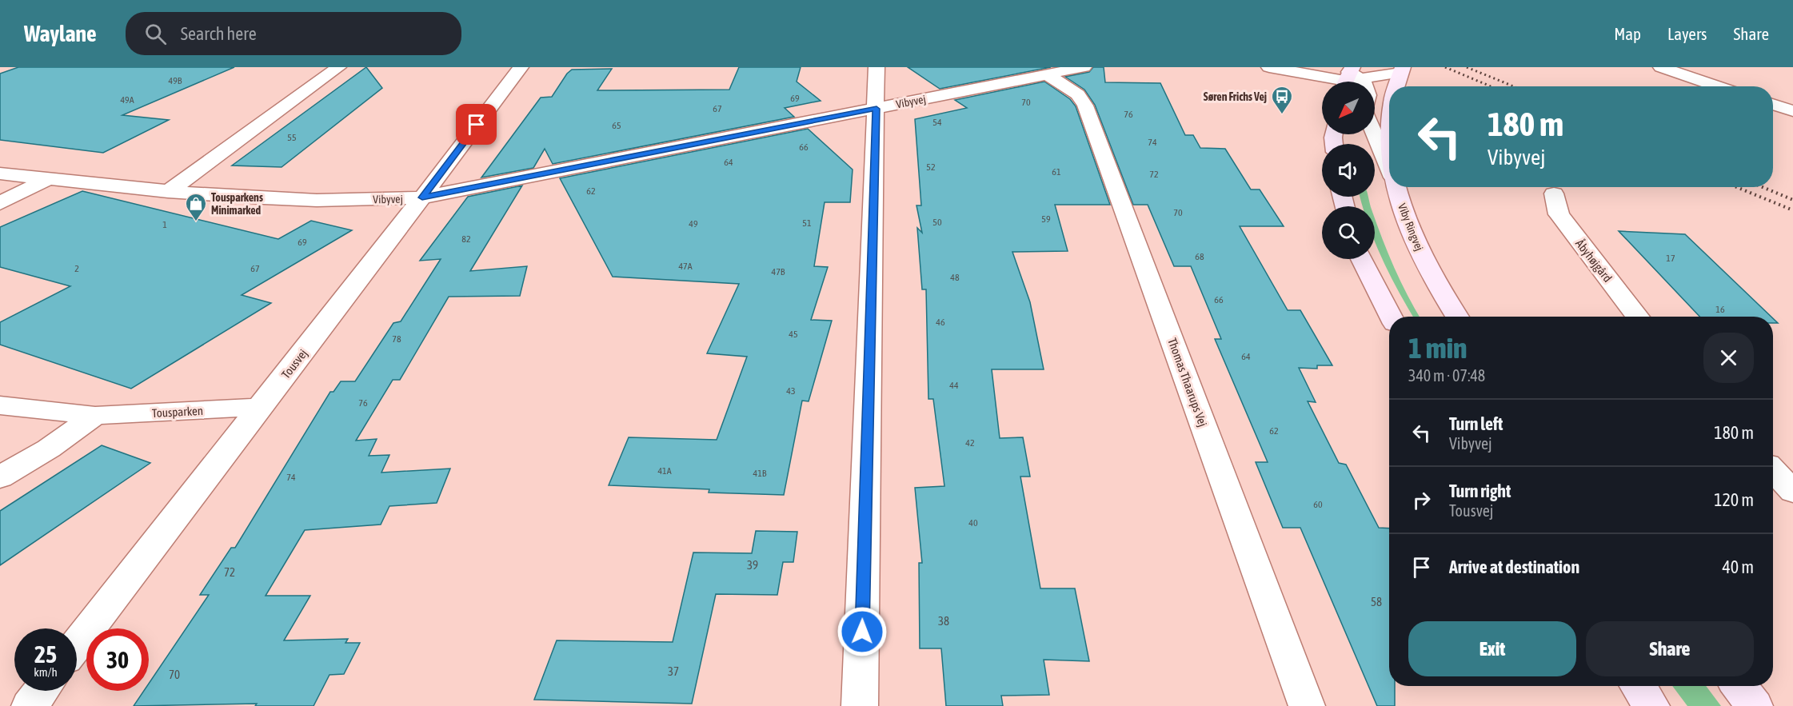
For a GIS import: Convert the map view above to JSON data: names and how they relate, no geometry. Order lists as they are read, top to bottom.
{
  "streets": {
    "main road": ["Viby Ringvej"],
    "street": [
      "Vibyvej",
      "Åbyhøjgård",
      "Tousvej",
      "Thomas Thaarups Vej",
      "Tousparken"
    ]
  },
  "crossings": [
    ["Vibyvej", "Tousvej"],
    ["Vibyvej", "Thomas Thaarups Vej"],
    ["Tousvej", "Tousparken"]
  ],
  "places": {
    "bus stop": ["Søren Frichs Vej"],
    "shop": ["Tousparkens Minimarked"]
  },
  "house_numbers": [
    "49B",
    "69",
    "49A",
    "70",
    "67",
    "76",
    "54",
    "65",
    "55",
    "74",
    "66",
    "64",
    "52",
    "61",
    "72",
    "62",
    "70",
    "59",
    "50",
    "51",
    "49",
    "1",
    "82",
    "69",
    "68",
    "17",
    "47A",
    "2",
    "67",
    "47B",
    "48",
    "66",
    "16",
    "46",
    "45",
    "78",
    "64",
    "44",
    "43",
    "76",
    "62",
    "42",
    "41A",
    "41B",
    "74",
    "60",
    "40",
    "39",
    "72",
    "58",
    "38",
    "37",
    "70"
  ],
  "north": "bottom left",
  "page": {
    "header": "Waylane",
    "search": "Search here",
    "nav": ["Map", "Layers", "Share"],
    "turn": ["180 m", "Vibyvej"],
    "heading": ["1 min", "340 m · 07:48"],
    "list": [
      {
        "name": "Turn left",
        "note": "Vibyvej",
        "value": "180 m"
      },
      {
        "name": "Turn right",
        "note": "Tousvej",
        "value": "120 m"
      },
      {
        "name": "Arrive at destination",
        "value": "40 m"
      }
    ],
    "buttons": ["Exit", "Share"],
    "speed": "25 km/h",
    "limit": "30"
  }
}
